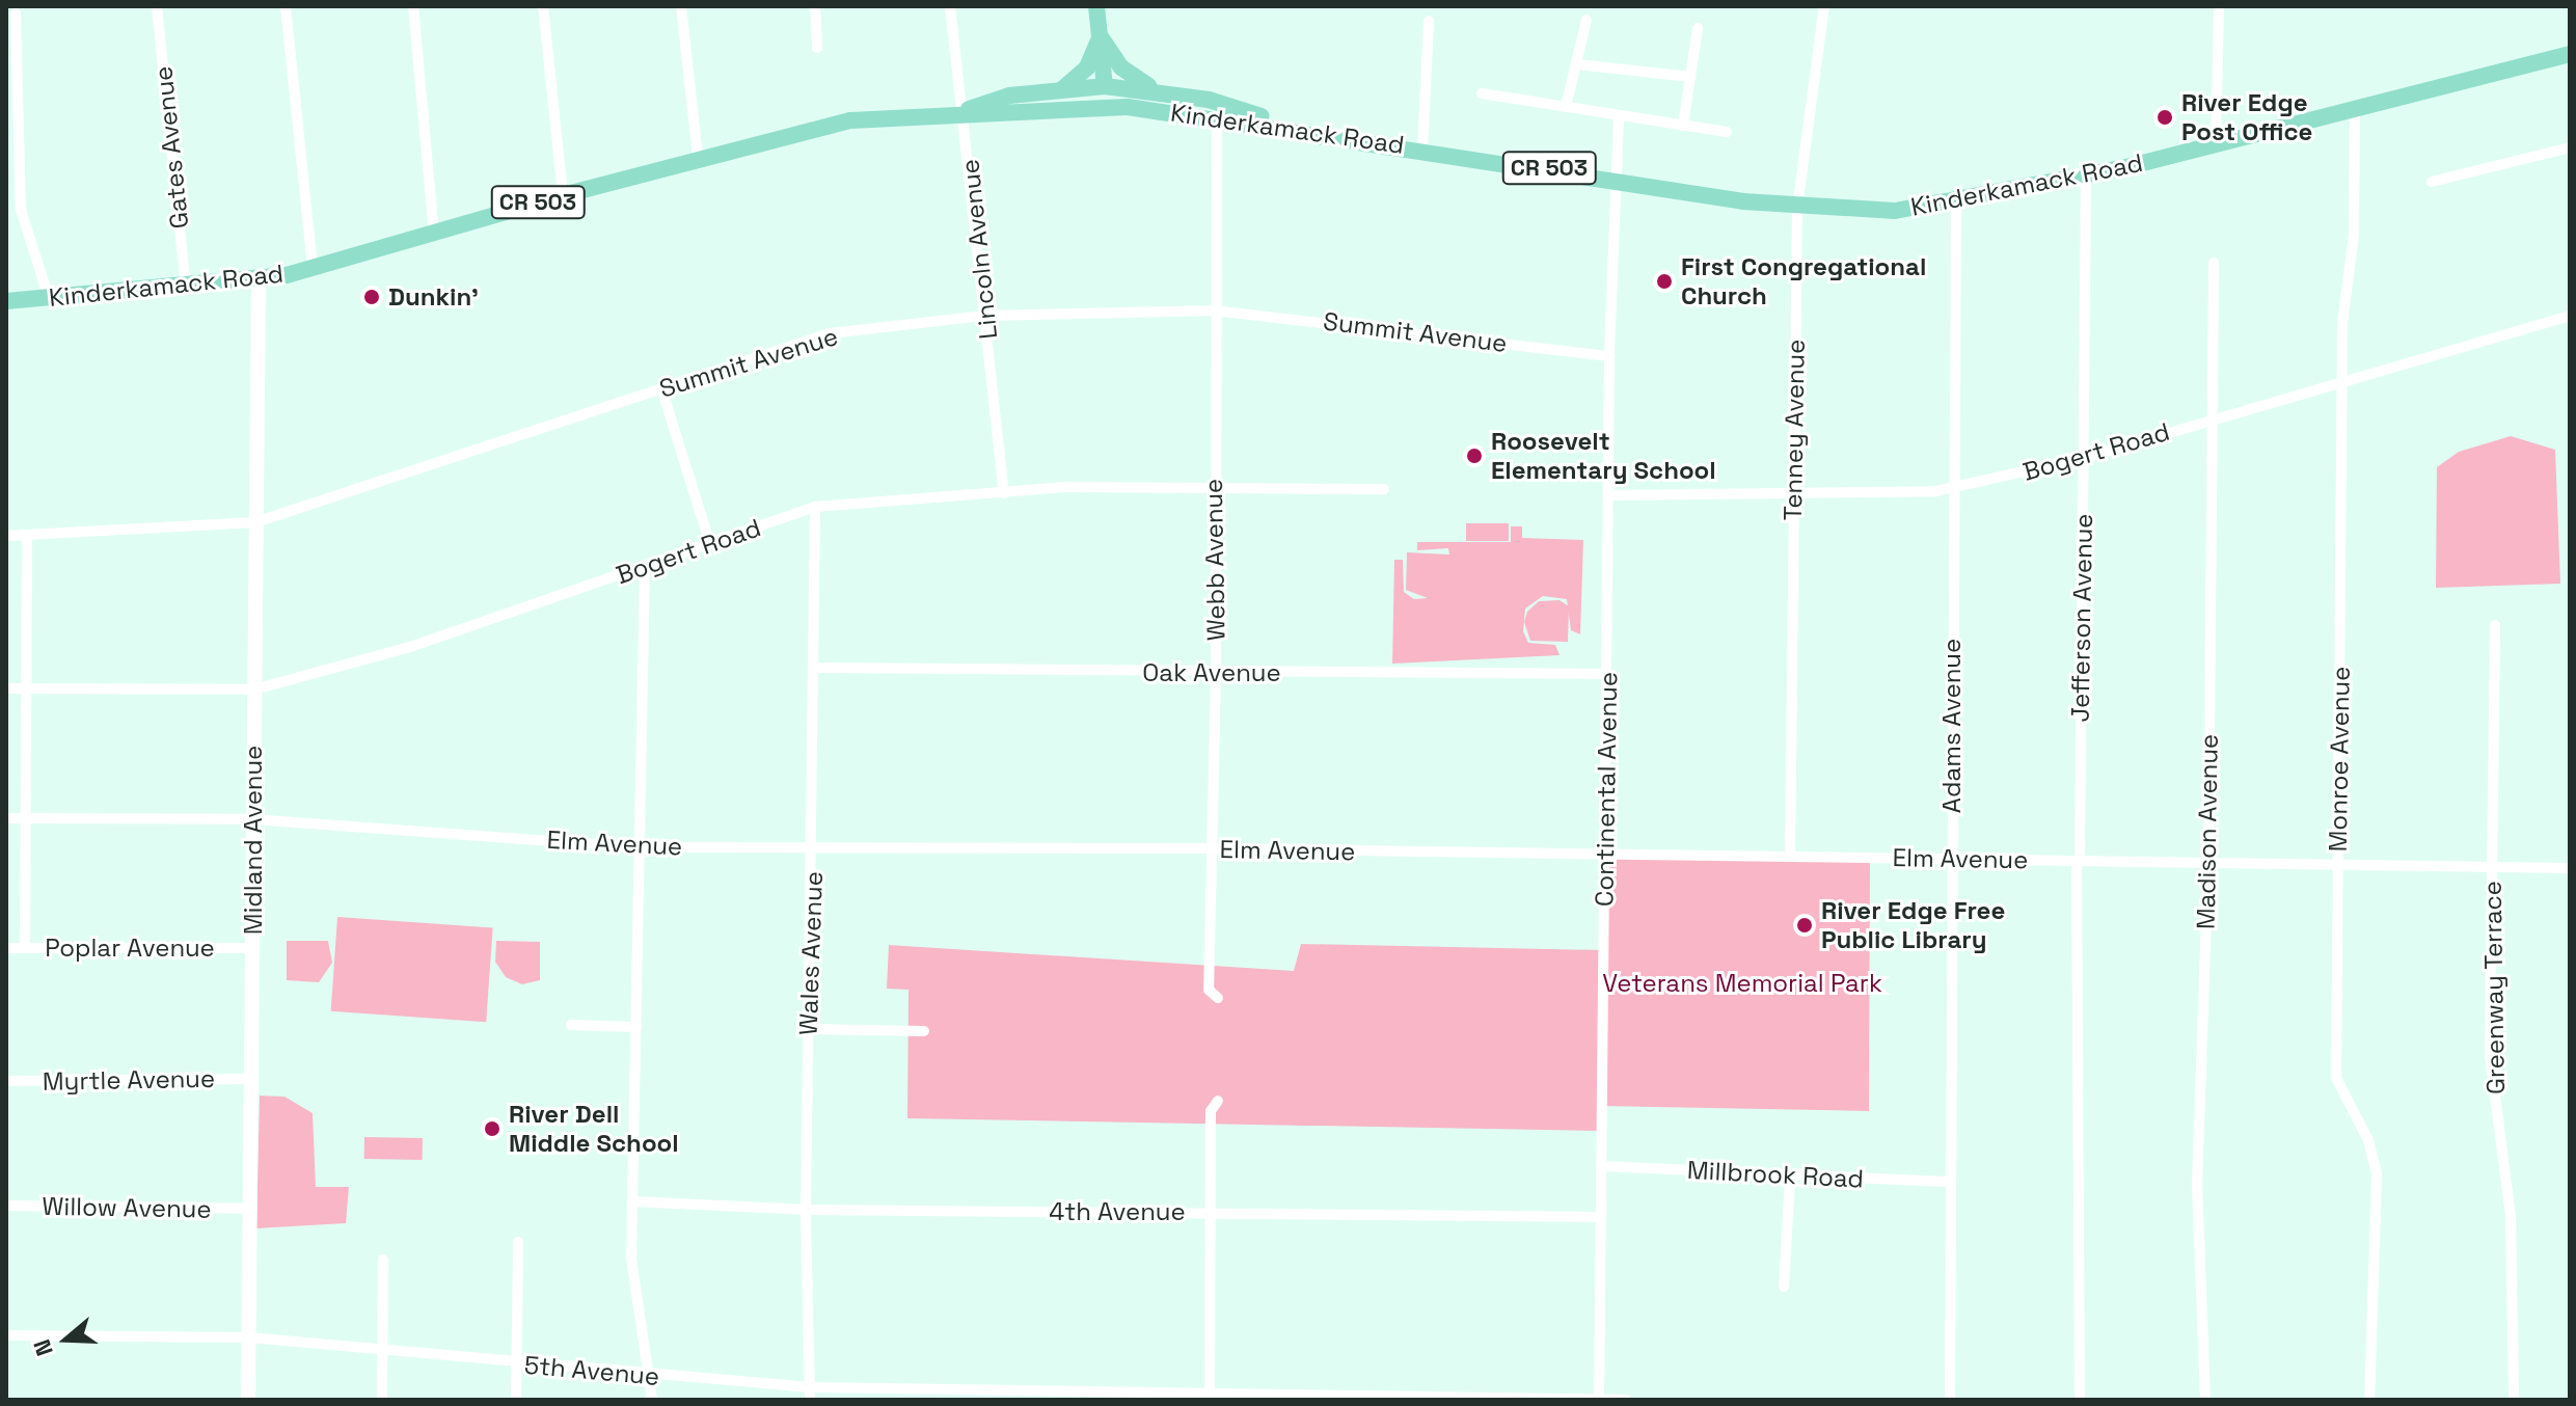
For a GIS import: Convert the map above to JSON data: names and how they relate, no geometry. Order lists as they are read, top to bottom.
{
  "streets": {
    "main road": ["Kinderkamack Road", "CR 503"],
    "street": [
      "Gates Avenue",
      "Lincoln Avenue",
      "Summit Avenue",
      "Tenney Avenue",
      "Bogert Road",
      "Webb Avenue",
      "Jefferson Avenue",
      "Oak Avenue",
      "Adams Avenue",
      "Monroe Avenue",
      "Continental Avenue",
      "Madison Avenue",
      "Midland Avenue",
      "Elm Avenue",
      "Poplar Avenue",
      "Wales Avenue",
      "Greenway Terrace",
      "Myrtle Avenue",
      "Millbrook Road",
      "Willow Avenue",
      "4th Avenue",
      "5th Avenue"
    ]
  },
  "crossings": [
    ["Kinderkamack Road", "Gates Avenue"],
    ["Kinderkamack Road", "Lincoln Avenue"],
    ["Kinderkamack Road", "Tenney Avenue"],
    ["Kinderkamack Road", "Webb Avenue"],
    ["Kinderkamack Road", "Jefferson Avenue"],
    ["Kinderkamack Road", "Adams Avenue"],
    ["Kinderkamack Road", "Monroe Avenue"],
    ["Kinderkamack Road", "Continental Avenue"],
    ["Kinderkamack Road", "Midland Avenue"],
    ["Lincoln Avenue", "Summit Avenue"],
    ["Lincoln Avenue", "Bogert Road"],
    ["Summit Avenue", "Webb Avenue"],
    ["Summit Avenue", "Continental Avenue"],
    ["Summit Avenue", "Midland Avenue"],
    ["Tenney Avenue", "Bogert Road"],
    ["Tenney Avenue", "Elm Avenue"],
    ["Bogert Road", "Webb Avenue"],
    ["Bogert Road", "Jefferson Avenue"],
    ["Bogert Road", "Adams Avenue"],
    ["Bogert Road", "Monroe Avenue"],
    ["Bogert Road", "Continental Avenue"],
    ["Bogert Road", "Madison Avenue"],
    ["Bogert Road", "Midland Avenue"],
    ["Bogert Road", "Wales Avenue"],
    ["Webb Avenue", "Oak Avenue"],
    ["Webb Avenue", "Elm Avenue"],
    ["Jefferson Avenue", "Elm Avenue"],
    ["Oak Avenue", "Continental Avenue"],
    ["Oak Avenue", "Wales Avenue"],
    ["Adams Avenue", "Elm Avenue"],
    ["Adams Avenue", "Millbrook Road"],
    ["Monroe Avenue", "Elm Avenue"],
    ["Continental Avenue", "Elm Avenue"],
    ["Continental Avenue", "Millbrook Road"],
    ["Continental Avenue", "4th Avenue"],
    ["Continental Avenue", "5th Avenue"],
    ["Madison Avenue", "Elm Avenue"],
    ["Midland Avenue", "Elm Avenue"],
    ["Midland Avenue", "Poplar Avenue"],
    ["Midland Avenue", "Myrtle Avenue"],
    ["Midland Avenue", "Willow Avenue"],
    ["Midland Avenue", "5th Avenue"],
    ["Elm Avenue", "Wales Avenue"],
    ["Elm Avenue", "Greenway Terrace"],
    ["Wales Avenue", "4th Avenue"],
    ["Wales Avenue", "5th Avenue"]
  ],
  "parks": ["Veterans Memorial Park"],
  "places": [
    "River Edge Post Office",
    "First Congregational Church",
    "Dunkin'",
    "Roosevelt Elementary School",
    "River Edge Free Public Library",
    "River Dell Middle School"
  ],
  "north": "left"
}
